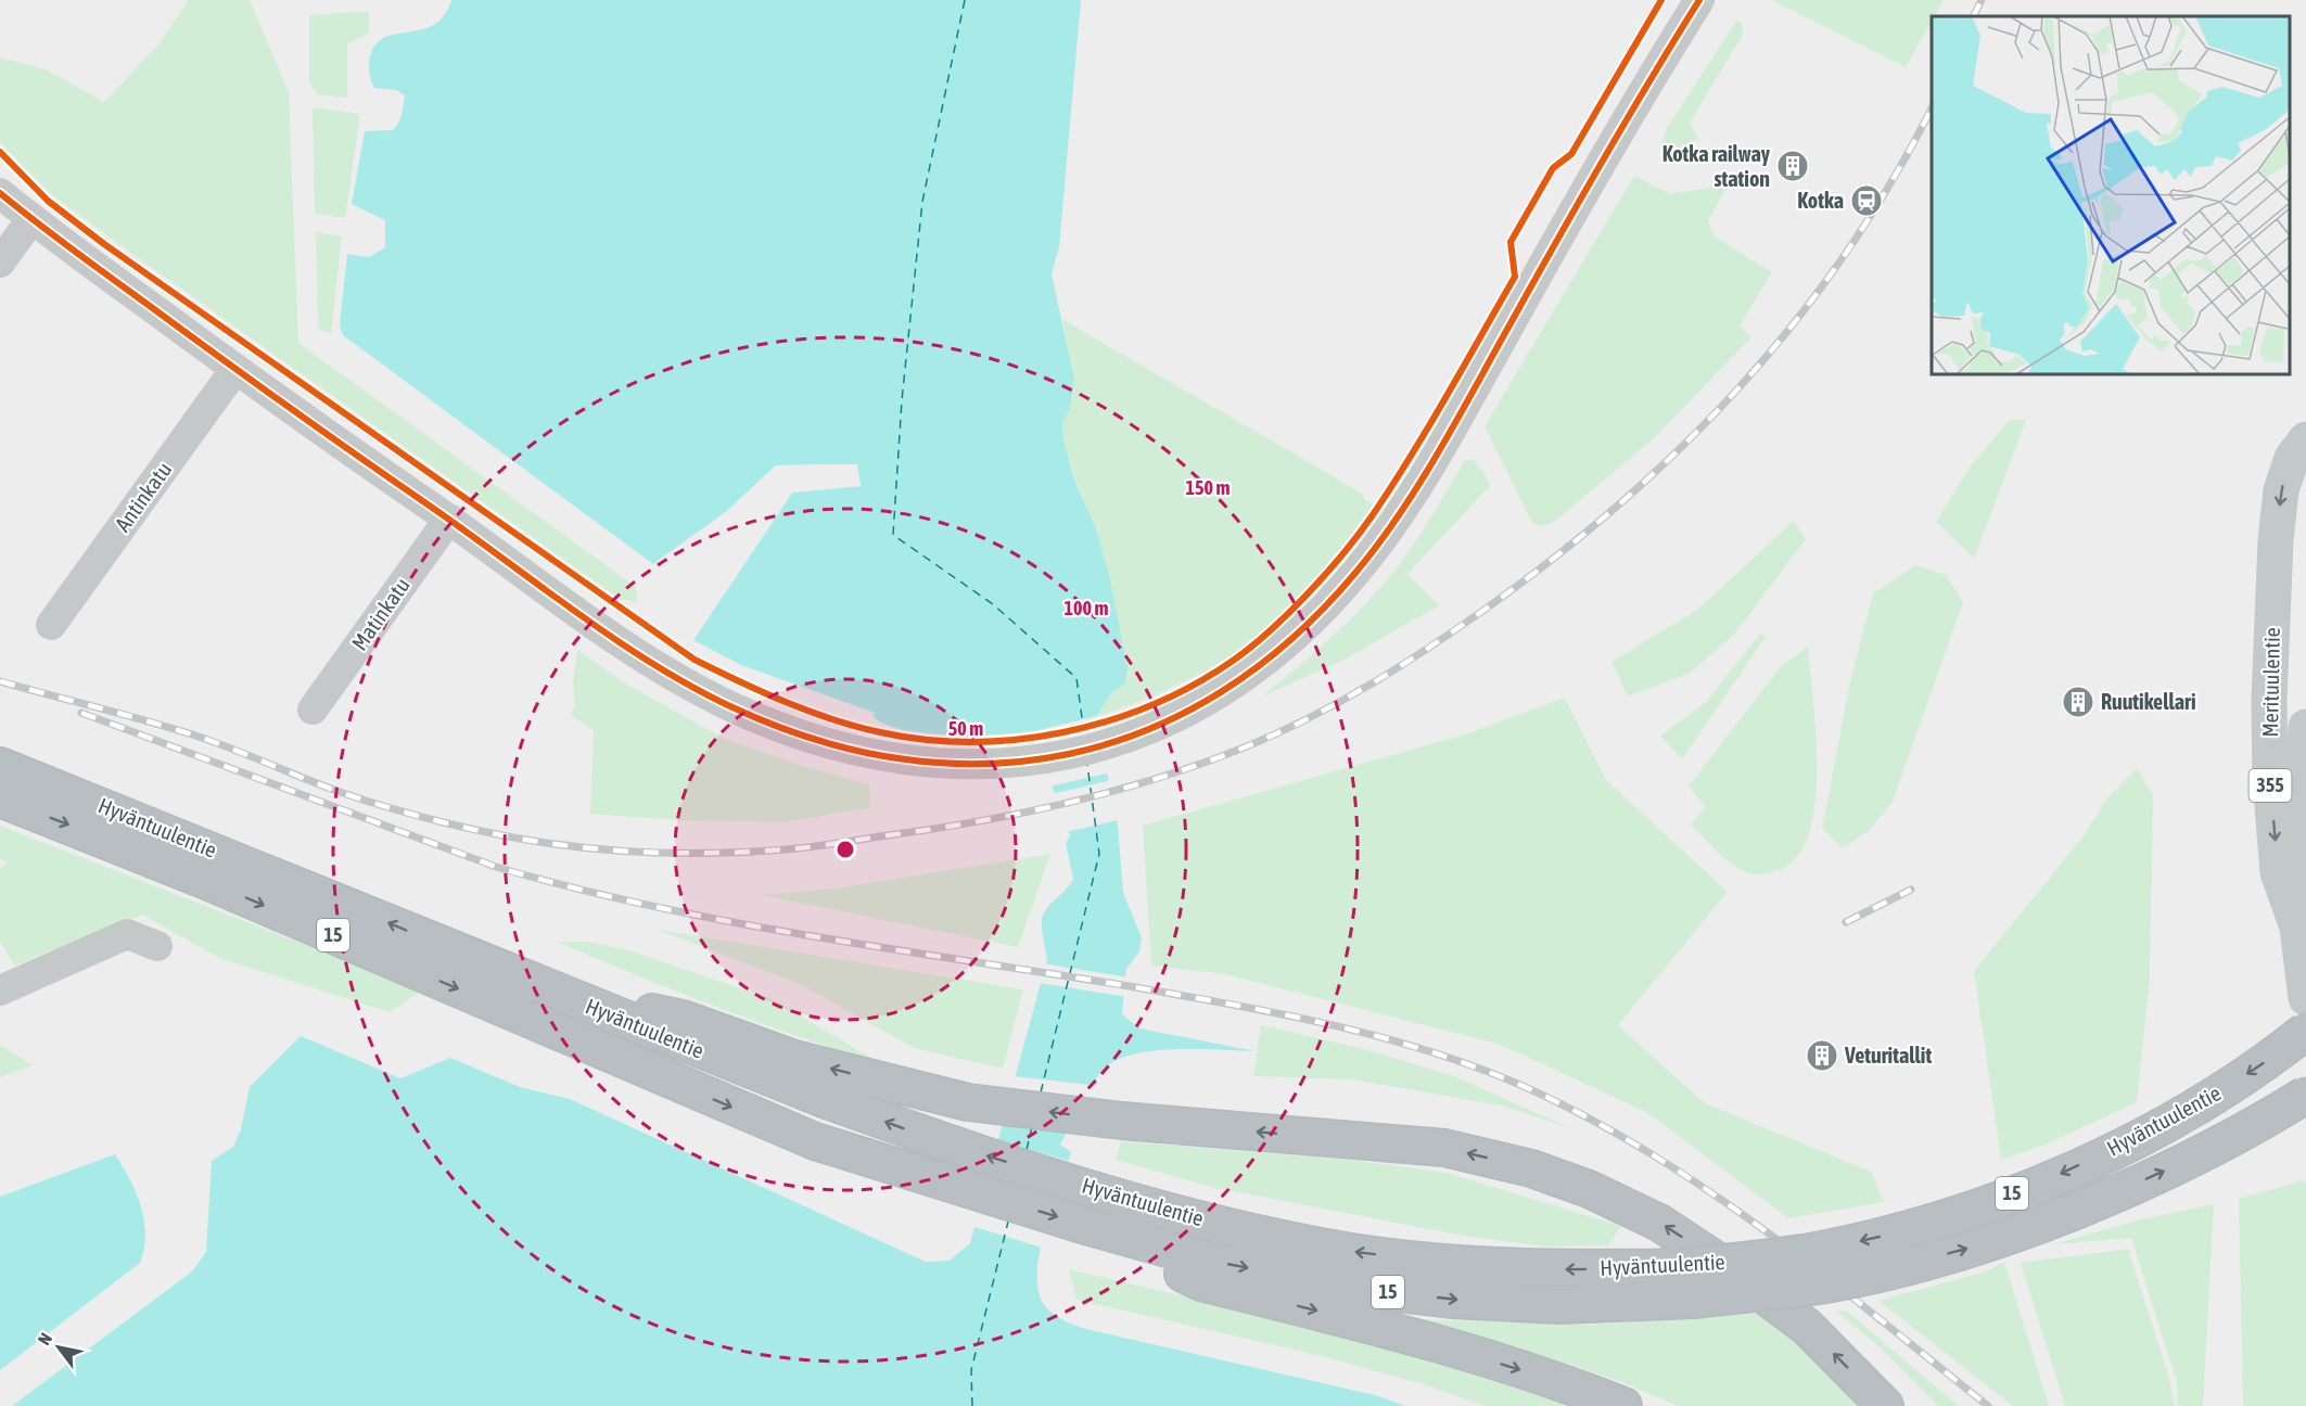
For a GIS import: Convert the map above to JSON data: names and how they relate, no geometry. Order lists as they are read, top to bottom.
{
  "streets": {
    "highway": ["Hyväntuulentie", "15"],
    "main road": ["Merituulentie", "355"],
    "street": ["Antinkatu", "Matinkatu"]
  },
  "places": {
    "building": ["Kotka railway station", "Ruutikellari", "Veturitallit"],
    "station": ["Kotka"]
  },
  "north": "top left",
  "rings": ["150 m", "100 m", "50 m"]
}
